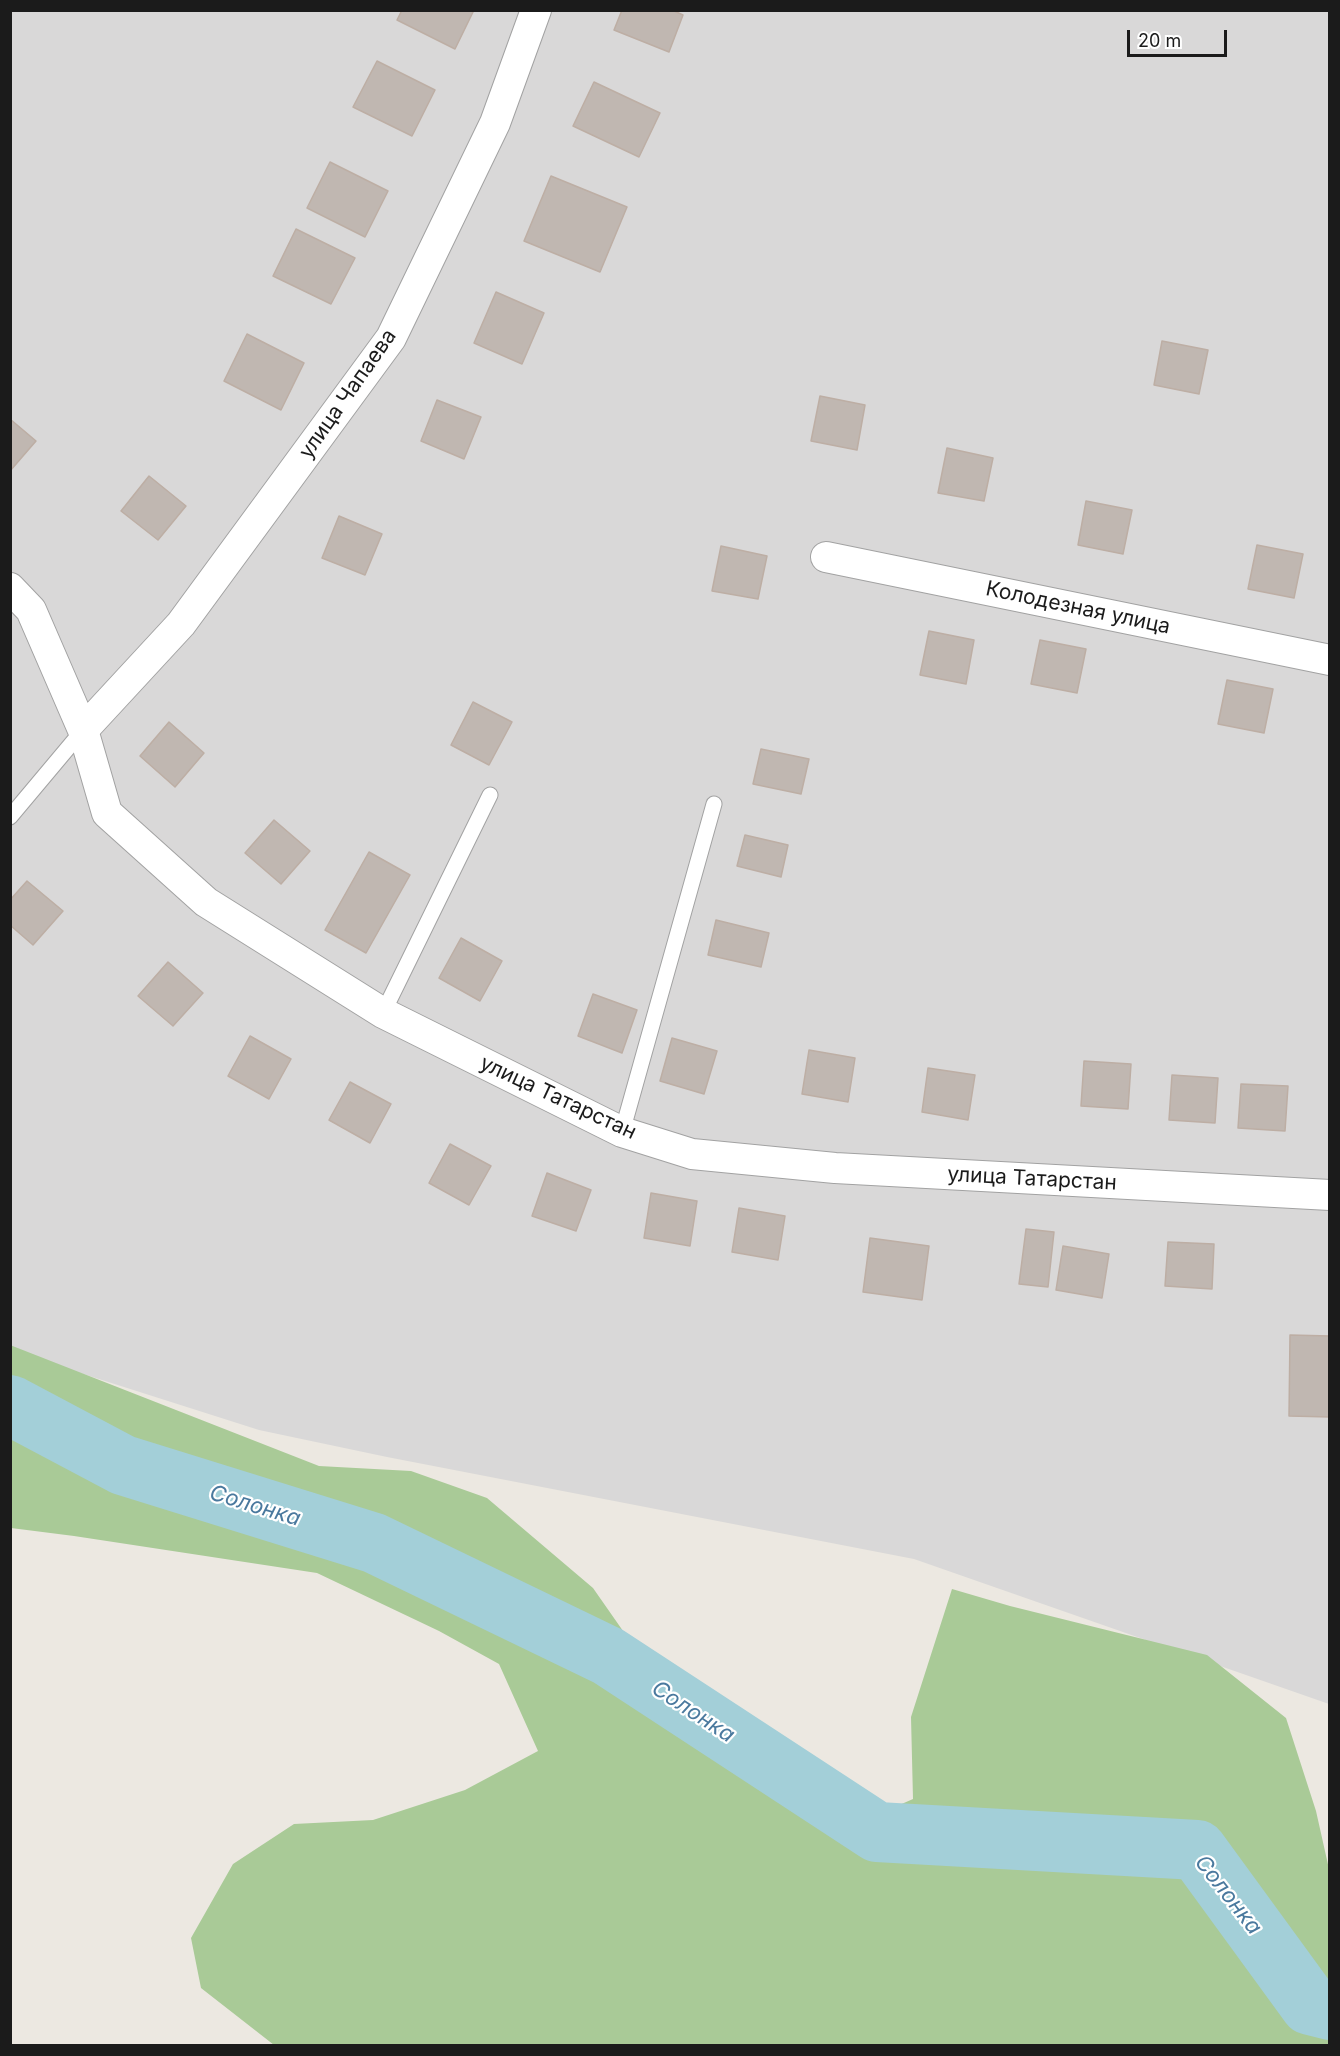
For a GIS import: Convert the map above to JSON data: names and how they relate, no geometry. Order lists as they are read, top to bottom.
{
  "streets": {
    "street": ["улица Чапаева", "Колодезная улица", "улица Татарстан"]
  },
  "crossings": [
    ["улица Чапаева", "улица Татарстан"]
  ],
  "water": ["Солонка"],
  "scale_bar": "20 m"
}
